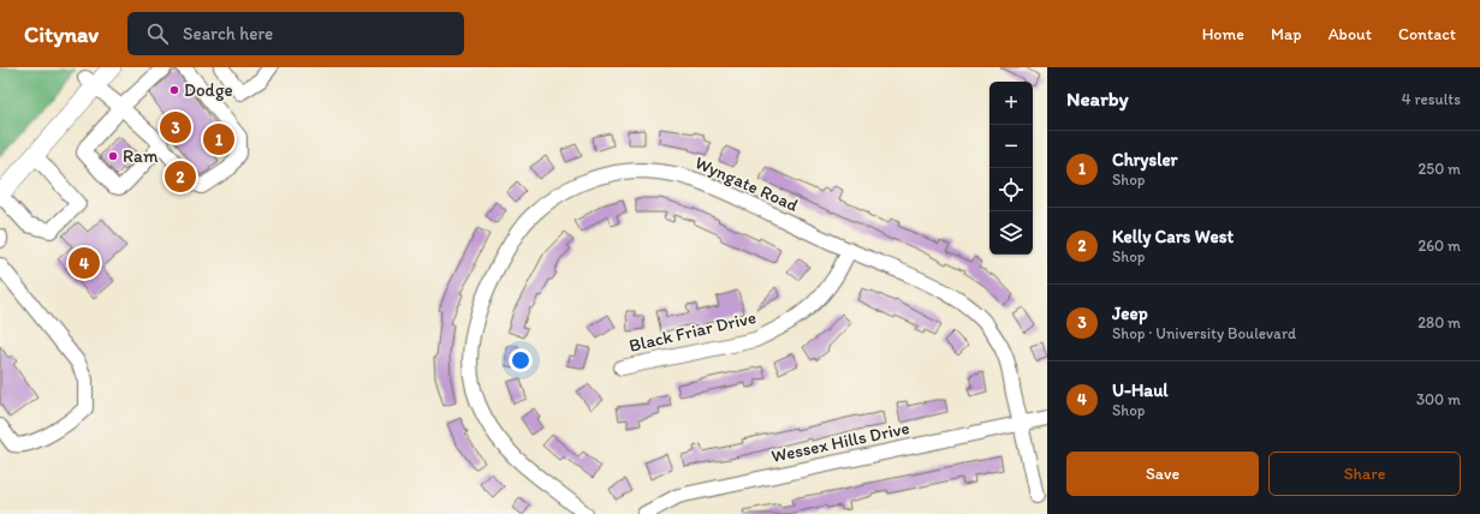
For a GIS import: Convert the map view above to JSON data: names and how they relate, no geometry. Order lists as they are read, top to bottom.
{
  "streets": {
    "street": ["Wyngate Road", "Black Friar Drive", "Wessex Hills Drive"]
  },
  "crossings": [
    ["Wyngate Road", "Black Friar Drive"],
    ["Wyngate Road", "Wessex Hills Drive"]
  ],
  "places": ["Dodge", "Ram"],
  "page": {
    "header": "Citynav",
    "search": "Search here",
    "nav": [
      "Home",
      "Map",
      "About",
      "Contact"
    ],
    "heading": ["Nearby", "4 results"],
    "map_buttons": ["+", "−"],
    "pins": [
      "3",
      "1",
      "2",
      "4"
    ],
    "list": [
      {
        "mark": "1",
        "name": "Chrysler",
        "note": "Shop",
        "value": "250 m"
      },
      {
        "mark": "2",
        "name": "Kelly Cars West",
        "note": "Shop",
        "value": "260 m"
      },
      {
        "mark": "3",
        "name": "Jeep",
        "note": "Shop · University Boulevard",
        "value": "280 m"
      },
      {
        "mark": "4",
        "name": "U-Haul",
        "note": "Shop",
        "value": "300 m"
      }
    ],
    "buttons": ["Save", "Share"]
  }
}
